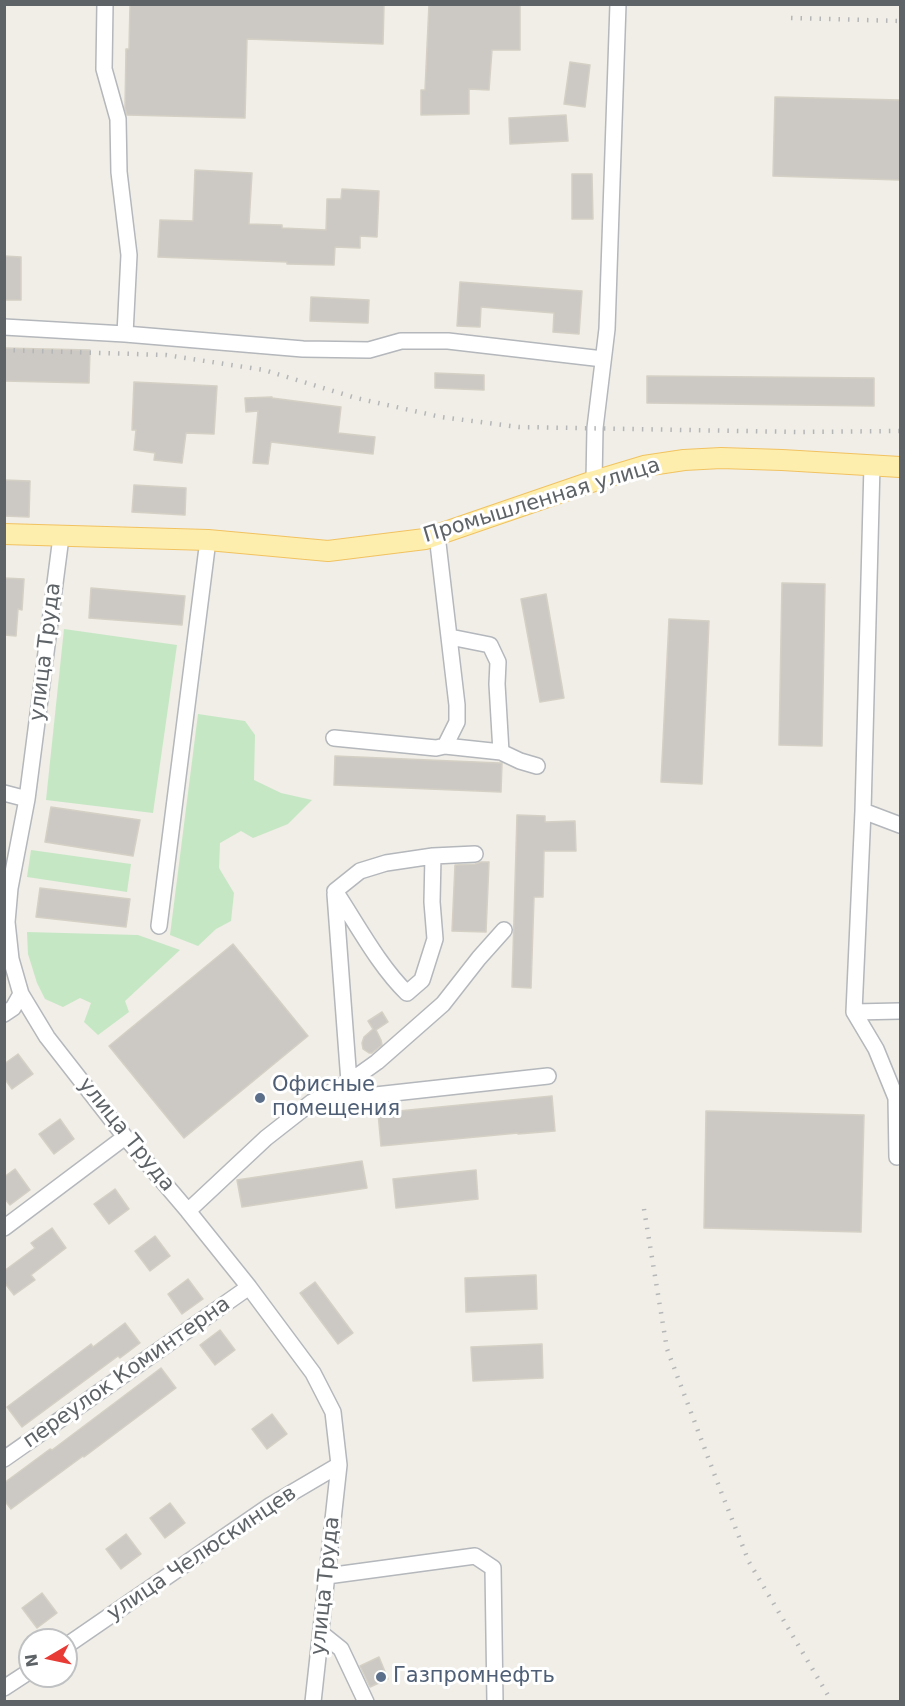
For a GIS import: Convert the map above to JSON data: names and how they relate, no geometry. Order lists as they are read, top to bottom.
{
  "streets": {
    "main road": ["Промышленная улица"],
    "street": ["улица Труда", "переулок Коминтерна", "улица Челюскинцев"]
  },
  "crossings": [
    ["Промышленная улица", "улица Труда"],
    ["улица Труда", "переулок Коминтерна"],
    ["улица Труда", "улица Челюскинцев"]
  ],
  "places": ["Офисные помещения", "Газпромнефть"],
  "north": "left"
}
